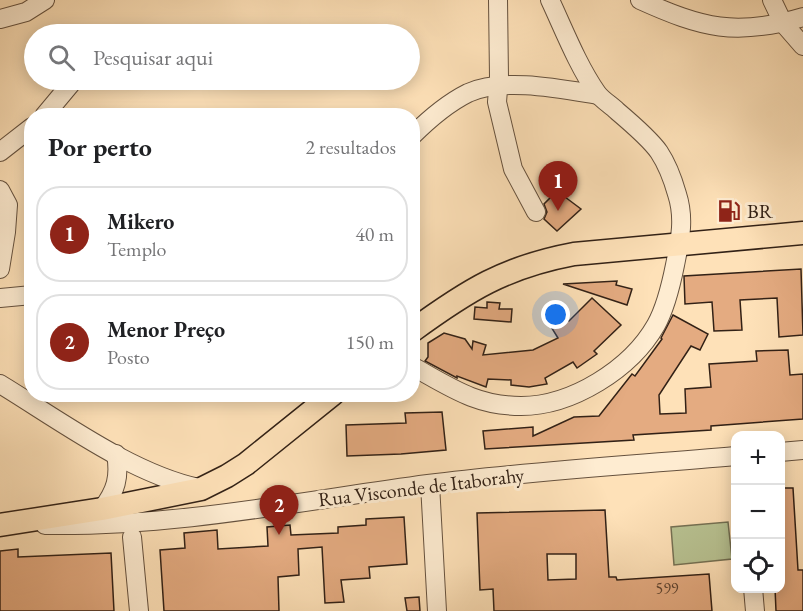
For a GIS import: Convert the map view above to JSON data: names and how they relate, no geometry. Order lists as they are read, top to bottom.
{
  "streets": {
    "street": ["Rua Visconde de Itaborahy"]
  },
  "places": {
    "fuel station": ["BR"]
  },
  "house_numbers": ["599"],
  "page": {
    "search": "Pesquisar aqui",
    "heading": ["Por perto", "2 resultados"],
    "pins": ["1", "2"],
    "list": [
      {
        "mark": "1",
        "name": "Mikero",
        "note": "Templo",
        "value": "40 m"
      },
      {
        "mark": "2",
        "name": "Menor Preço",
        "note": "Posto",
        "value": "150 m"
      }
    ],
    "map_buttons": ["+", "−"]
  }
}
